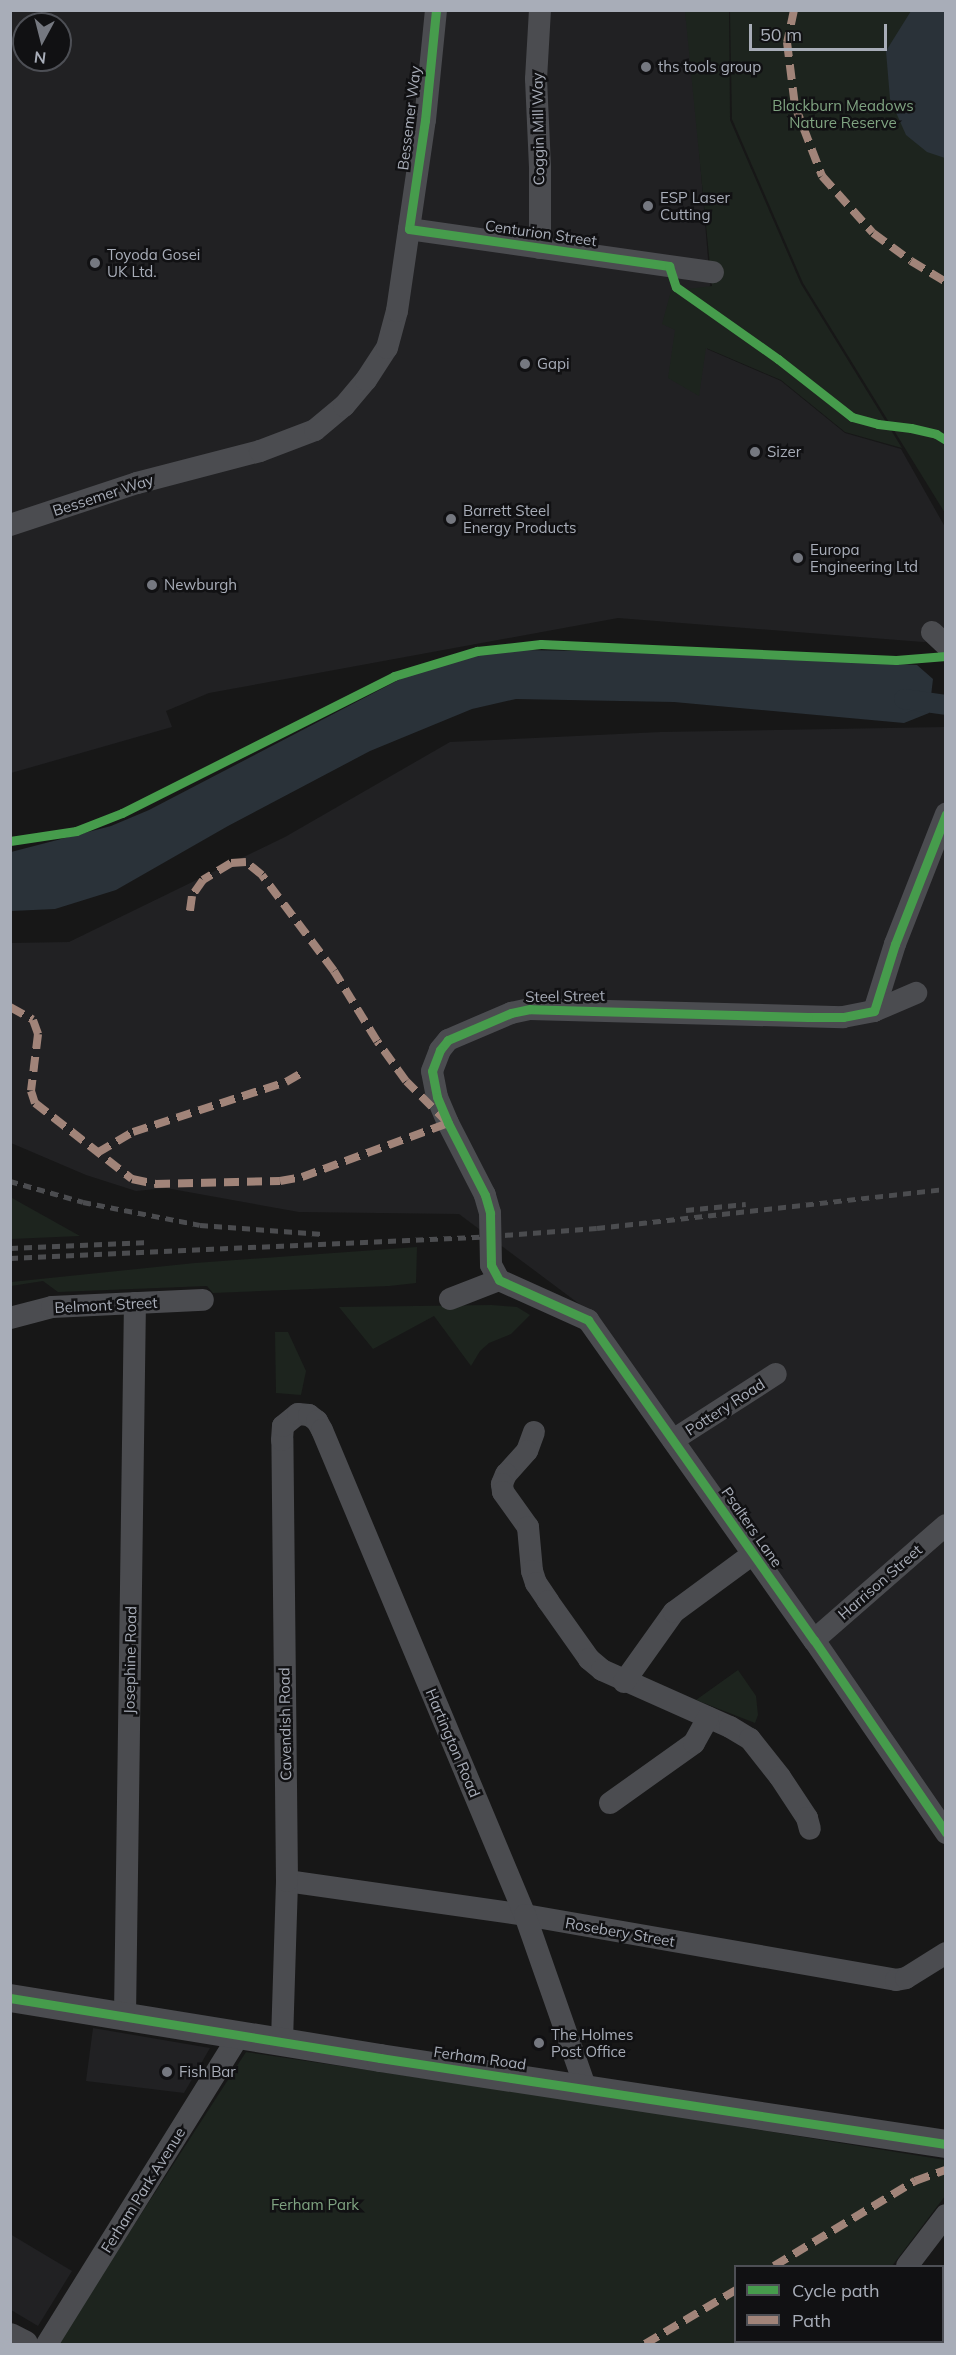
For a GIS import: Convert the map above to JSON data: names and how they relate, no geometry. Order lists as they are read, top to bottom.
{
  "streets": {
    "street": [
      "Bessemer Way",
      "Coggin Mill Way",
      "Centurion Street",
      "Steel Street",
      "Belmont Street",
      "Pottery Road",
      "Psalters Lane",
      "Harrison Street",
      "Josephine Road",
      "Cavendish Road",
      "Hartington Road",
      "Rosebery Street",
      "Ferham Road",
      "Ferham Park Avenue"
    ]
  },
  "crossings": [
    ["Bessemer Way", "Centurion Street"],
    ["Coggin Mill Way", "Centurion Street"],
    ["Steel Street", "Psalters Lane"],
    ["Belmont Street", "Josephine Road"],
    ["Pottery Road", "Psalters Lane"],
    ["Psalters Lane", "Harrison Street"],
    ["Josephine Road", "Ferham Road"],
    ["Cavendish Road", "Hartington Road"],
    ["Cavendish Road", "Rosebery Street"],
    ["Cavendish Road", "Ferham Road"],
    ["Hartington Road", "Rosebery Street"],
    ["Hartington Road", "Ferham Road"],
    ["Ferham Road", "Ferham Park Avenue"]
  ],
  "parks": ["Blackburn Meadows Nature Reserve", "Ferham Park"],
  "places": [
    "ths tools group",
    "ESP Laser Cutting",
    "Toyoda Gosei UK Ltd.",
    "Gapi",
    "Sizer",
    "Barrett Steel Energy Products",
    "Europa Engineering Ltd",
    "Newburgh",
    "The Holmes Post Office",
    "Fish Bar"
  ],
  "legend": ["Cycle path", "Path"],
  "scale_bar": "50 m",
  "north": "bottom"
}
